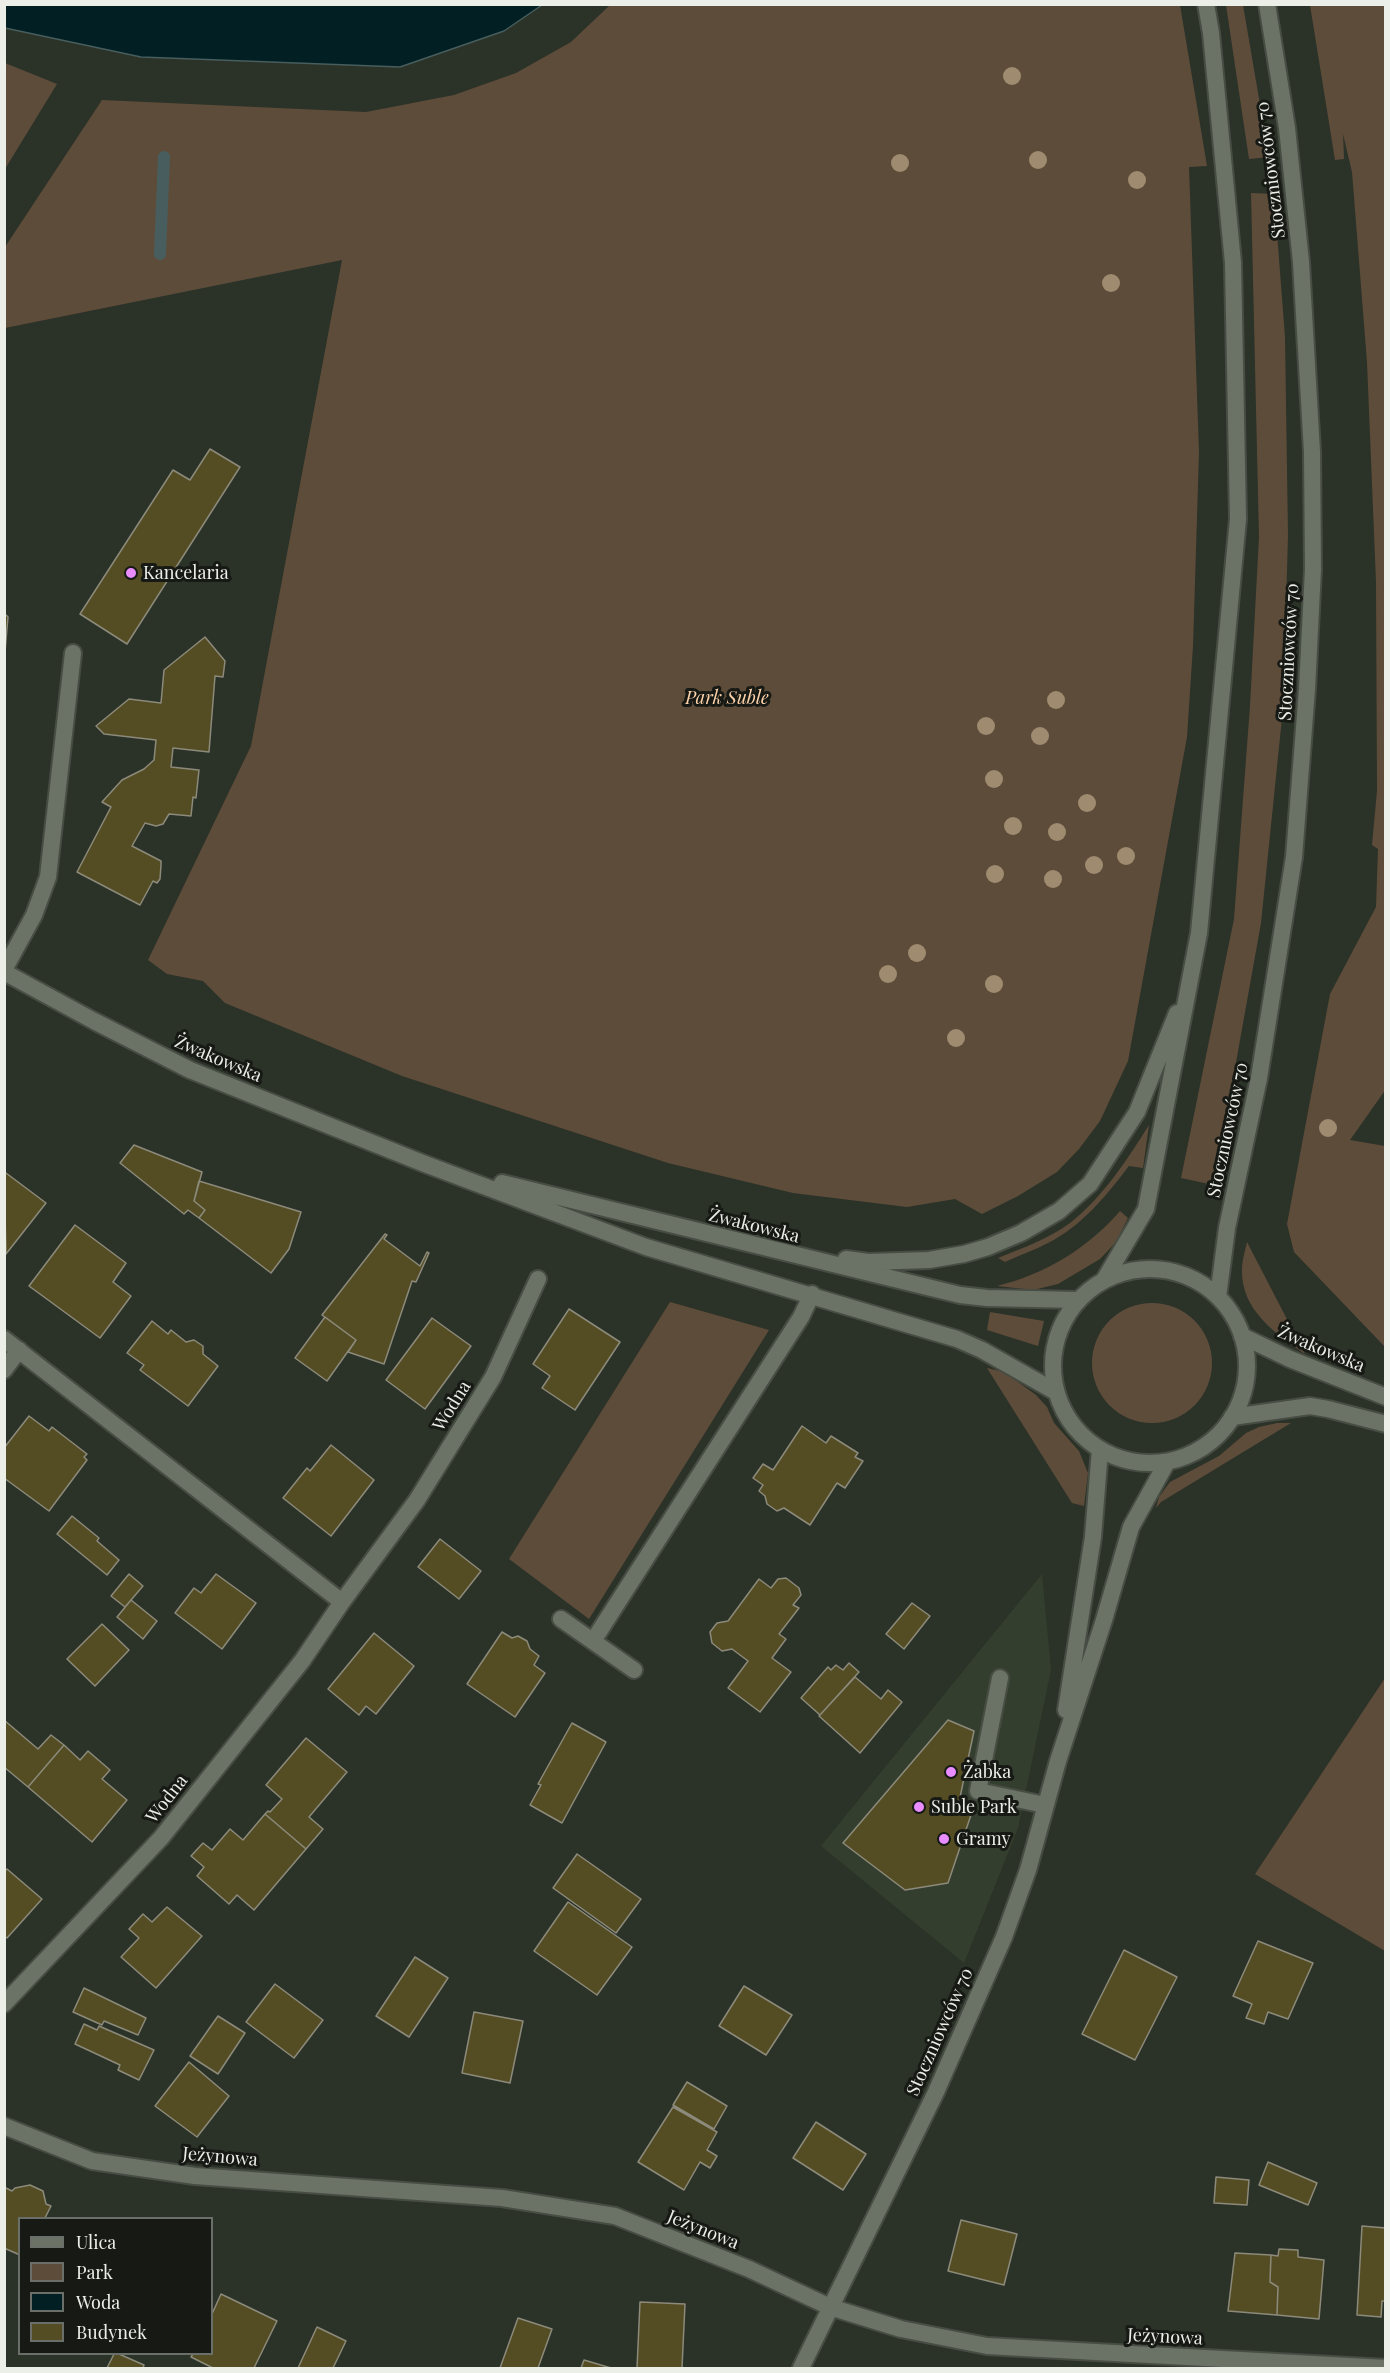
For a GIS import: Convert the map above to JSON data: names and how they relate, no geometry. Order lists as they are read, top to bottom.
{
  "streets": {
    "street": [
      "Stoczniowców 70",
      "Żwakowska",
      "Wodna",
      "Jeżynowa"
    ]
  },
  "crossings": [
    ["Stoczniowców 70", "Żwakowska"],
    ["Stoczniowców 70", "Jeżynowa"]
  ],
  "parks": ["Park Suble"],
  "places": [
    "Kancelaria",
    "Żabka",
    "Suble Park",
    "Gramy"
  ],
  "legend": [
    "Ulica",
    "Park",
    "Woda",
    "Budynek"
  ]
}
